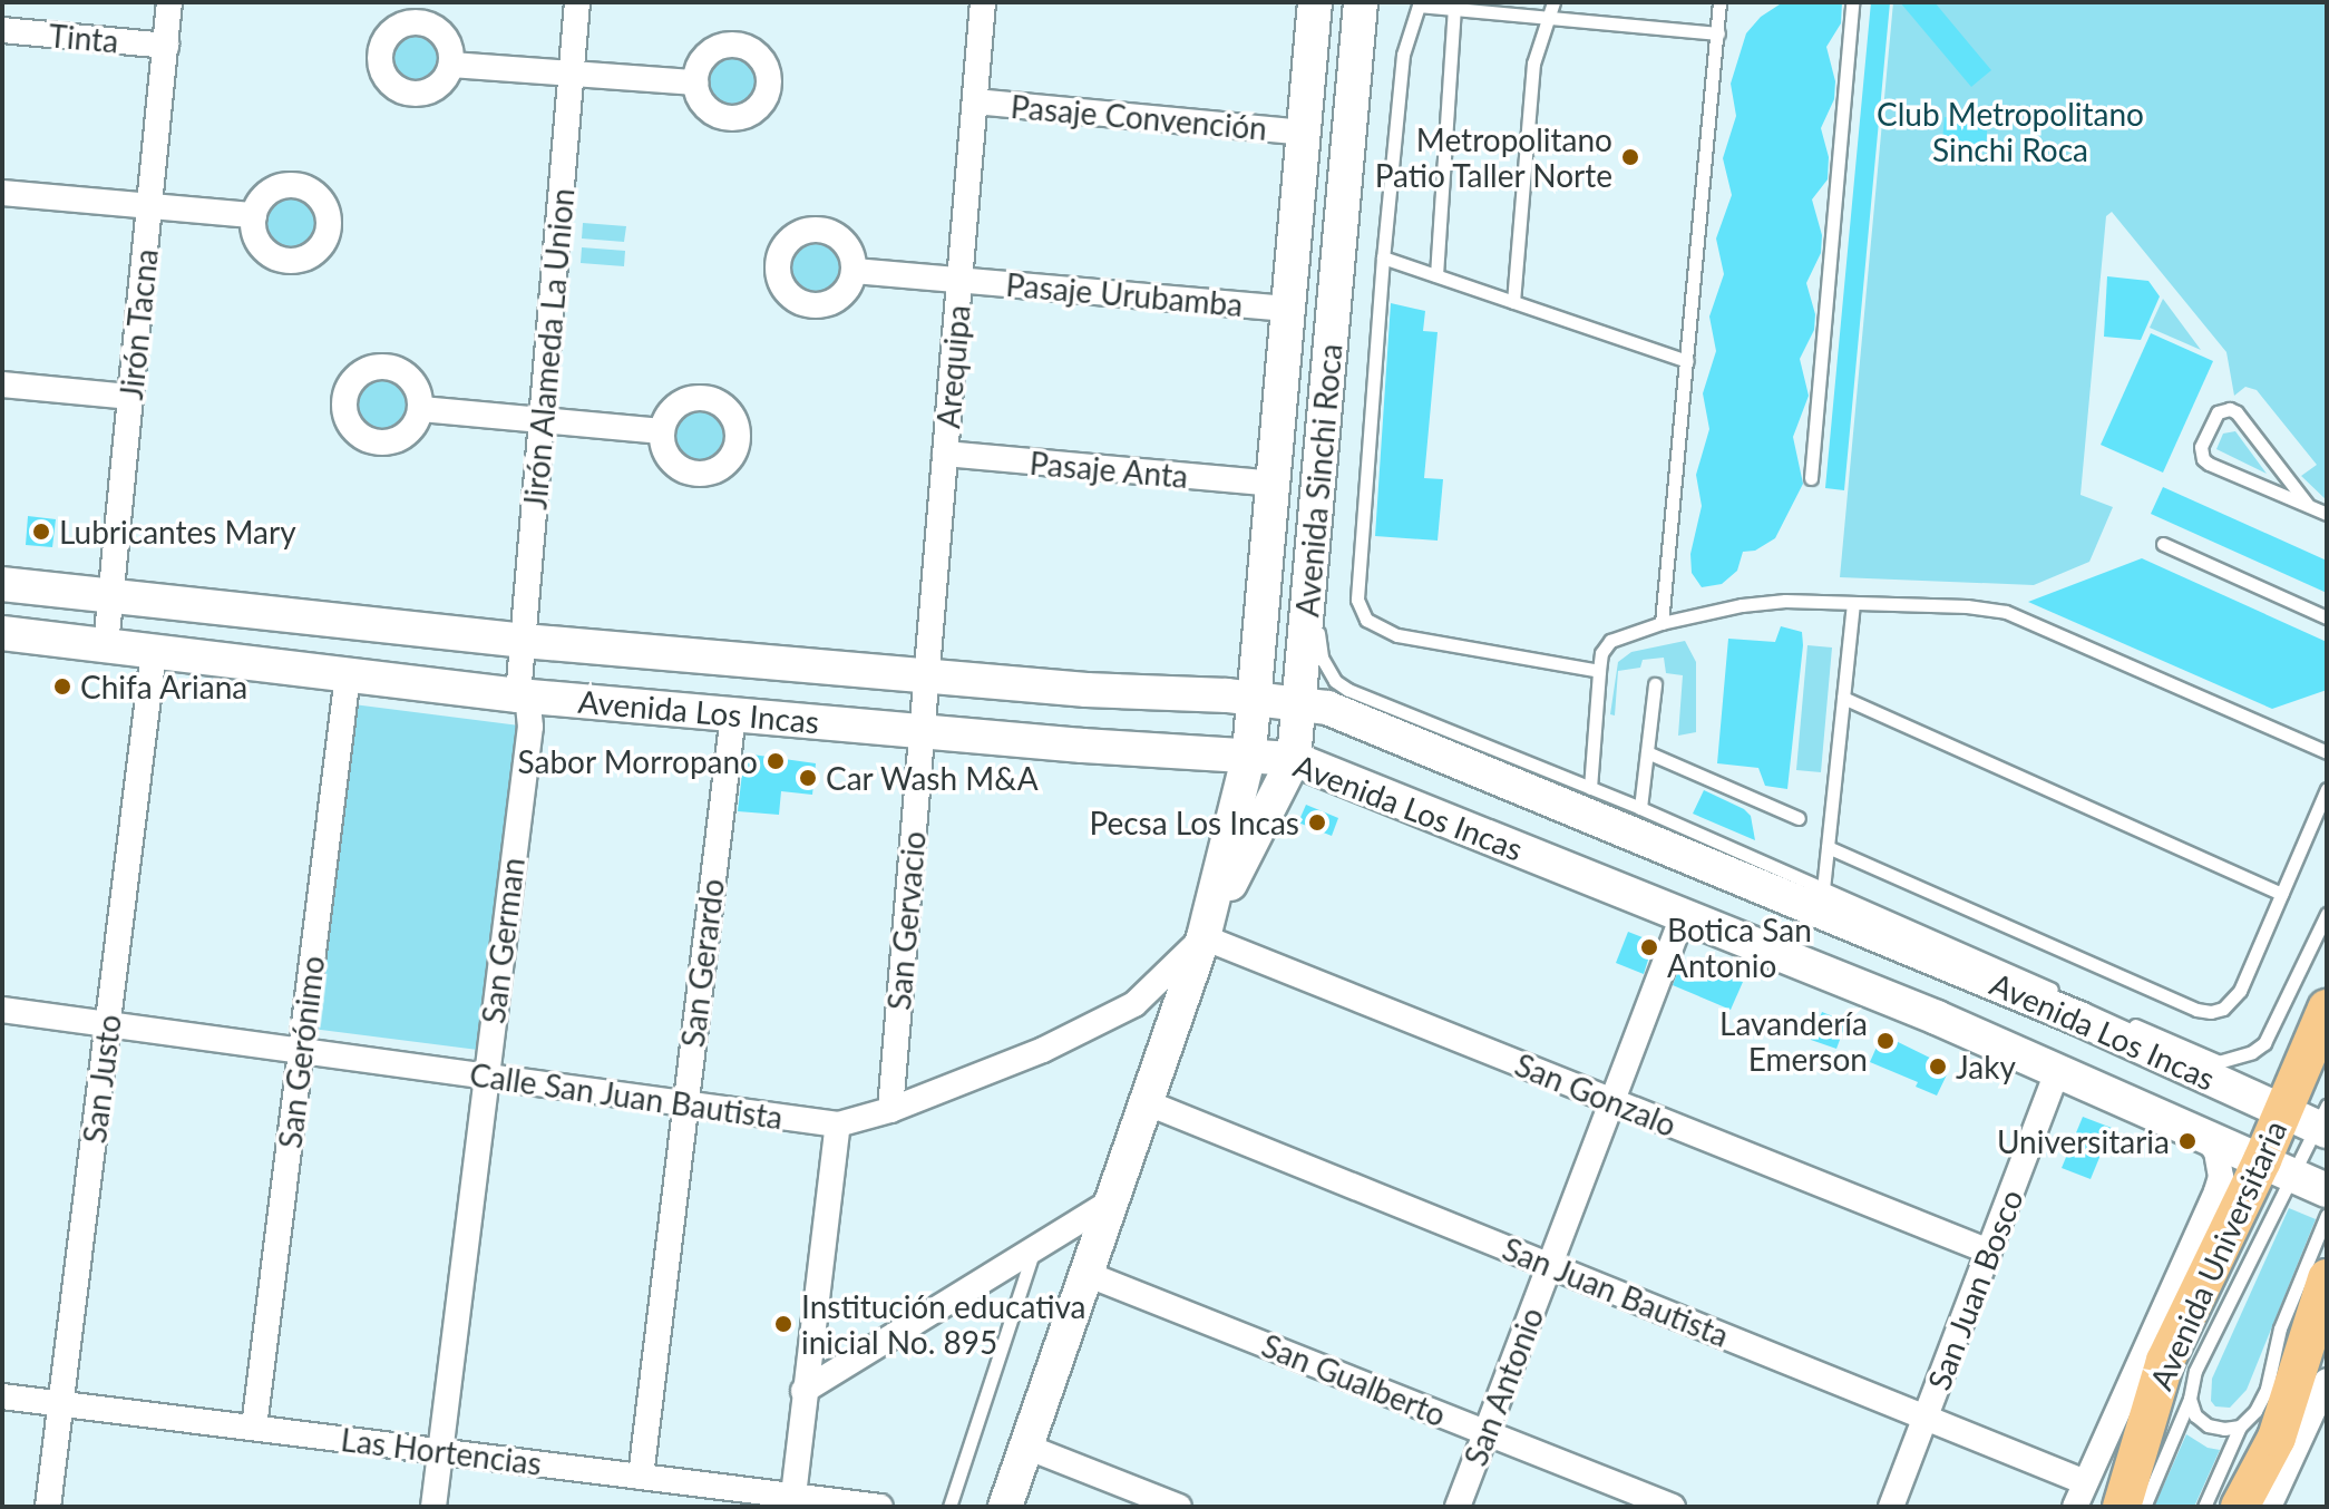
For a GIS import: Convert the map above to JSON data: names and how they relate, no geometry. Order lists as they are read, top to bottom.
{
  "streets": {
    "main road": ["Avenida Sinchi Roca", "Avenida Los Incas", "Avenida Universitaria"],
    "street": [
      "Tinta",
      "Pasaje Convención",
      "Pasaje Urubamba",
      "Jirón Tacna",
      "Jirón Alameda La Union",
      "Arequipa",
      "Pasaje Anta",
      "San Gervacio",
      "San German",
      "San Gerardo",
      "San Gerónimo",
      "San Justo",
      "San Gonzalo",
      "Calle San Juan Bautista",
      "San Juan Bosco",
      "San Juan Bautista",
      "San Gualberto",
      "San Antonio",
      "Las Hortencias"
    ]
  },
  "crossings": [
    ["Tinta", "Jirón Tacna"],
    ["Pasaje Convención", "Arequipa"],
    ["Pasaje Convención", "Avenida Sinchi Roca"],
    ["Pasaje Urubamba", "Arequipa"],
    ["Pasaje Urubamba", "Avenida Sinchi Roca"],
    ["Jirón Tacna", "Avenida Los Incas"],
    ["Jirón Alameda La Union", "Avenida Los Incas"],
    ["Jirón Alameda La Union", "San German"],
    ["Arequipa", "Pasaje Anta"],
    ["Arequipa", "Avenida Los Incas"],
    ["Arequipa", "San Gervacio"],
    ["Pasaje Anta", "Avenida Sinchi Roca"],
    ["Avenida Sinchi Roca", "Avenida Los Incas"],
    ["Avenida Sinchi Roca", "San Gonzalo"],
    ["Avenida Sinchi Roca", "Calle San Juan Bautista"],
    ["Avenida Sinchi Roca", "San Juan Bautista"],
    ["Avenida Sinchi Roca", "San Gualberto"],
    ["Avenida Los Incas", "San Gervacio"],
    ["Avenida Los Incas", "San German"],
    ["Avenida Los Incas", "San Gerardo"],
    ["Avenida Los Incas", "San Gerónimo"],
    ["Avenida Los Incas", "San Justo"],
    ["Avenida Los Incas", "Avenida Universitaria"],
    ["Avenida Los Incas", "San Juan Bosco"],
    ["Avenida Los Incas", "San Antonio"],
    ["San Gervacio", "Calle San Juan Bautista"],
    ["San German", "Calle San Juan Bautista"],
    ["San German", "Las Hortencias"],
    ["San Gerardo", "Calle San Juan Bautista"],
    ["San Gerardo", "Las Hortencias"],
    ["San Gerónimo", "Calle San Juan Bautista"],
    ["San Gerónimo", "Las Hortencias"],
    ["San Justo", "Calle San Juan Bautista"],
    ["San Justo", "Las Hortencias"],
    ["San Gonzalo", "Calle San Juan Bautista"],
    ["San Gonzalo", "San Juan Bosco"],
    ["San Gonzalo", "San Antonio"],
    ["Avenida Universitaria", "San Juan Bautista"],
    ["San Juan Bosco", "San Juan Bautista"],
    ["San Juan Bautista", "San Antonio"],
    ["San Gualberto", "San Antonio"]
  ],
  "parks": ["Club Metropolitano Sinchi Roca"],
  "places": [
    "Metropolitano Patio Taller Norte",
    "Lubricantes Mary",
    "Chifa Ariana",
    "Sabor Morropano",
    "Car Wash M&A",
    "Pecsa Los Incas",
    "Botica San Antonio",
    "Lavandería Emerson",
    "Jaky",
    "Universitaria",
    "Institución educativa inicial No. 895"
  ]
}
